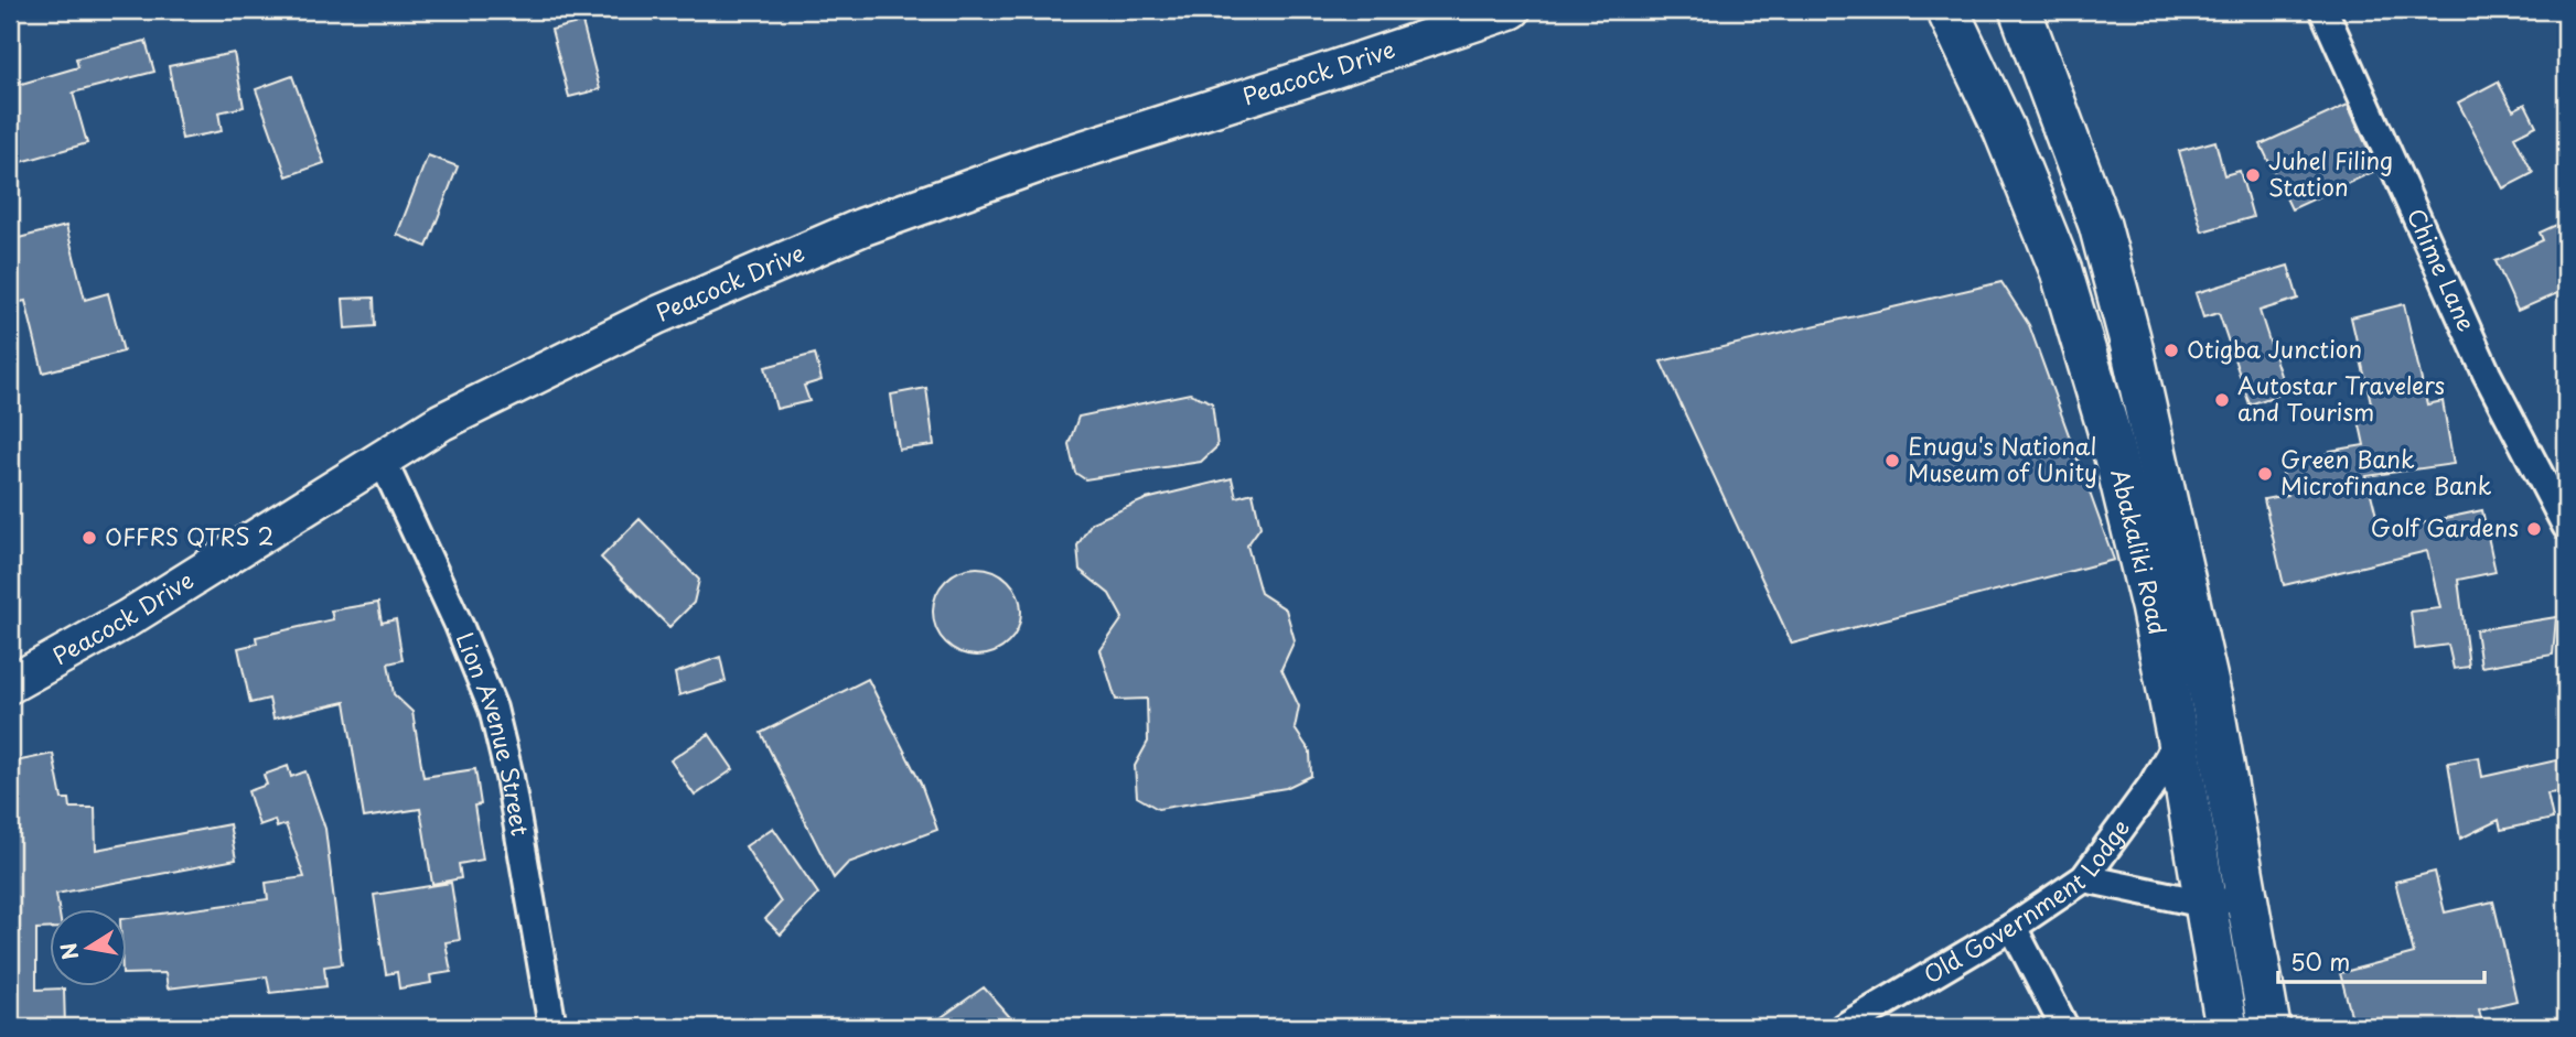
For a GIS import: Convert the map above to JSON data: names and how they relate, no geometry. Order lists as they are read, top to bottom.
{
  "streets": {
    "main road": ["Abakaliki Road"],
    "street": [
      "Peacock Drive",
      "Chime Lane",
      "Lion Avenue Street",
      "Old Government Lodge"
    ]
  },
  "crossings": [
    ["Peacock Drive", "Lion Avenue Street"],
    ["Abakaliki Road", "Old Government Lodge"]
  ],
  "places": [
    "Juhel Filing Station",
    "Otigba Junction",
    "Autostar Travelers and Tourism",
    "Enugu's National Museum of Unity",
    "Green Bank Microfinance Bank",
    "Golf Gardens",
    "OFFRS QTRS 2"
  ],
  "scale_bar": "50 m",
  "north": "left"
}
